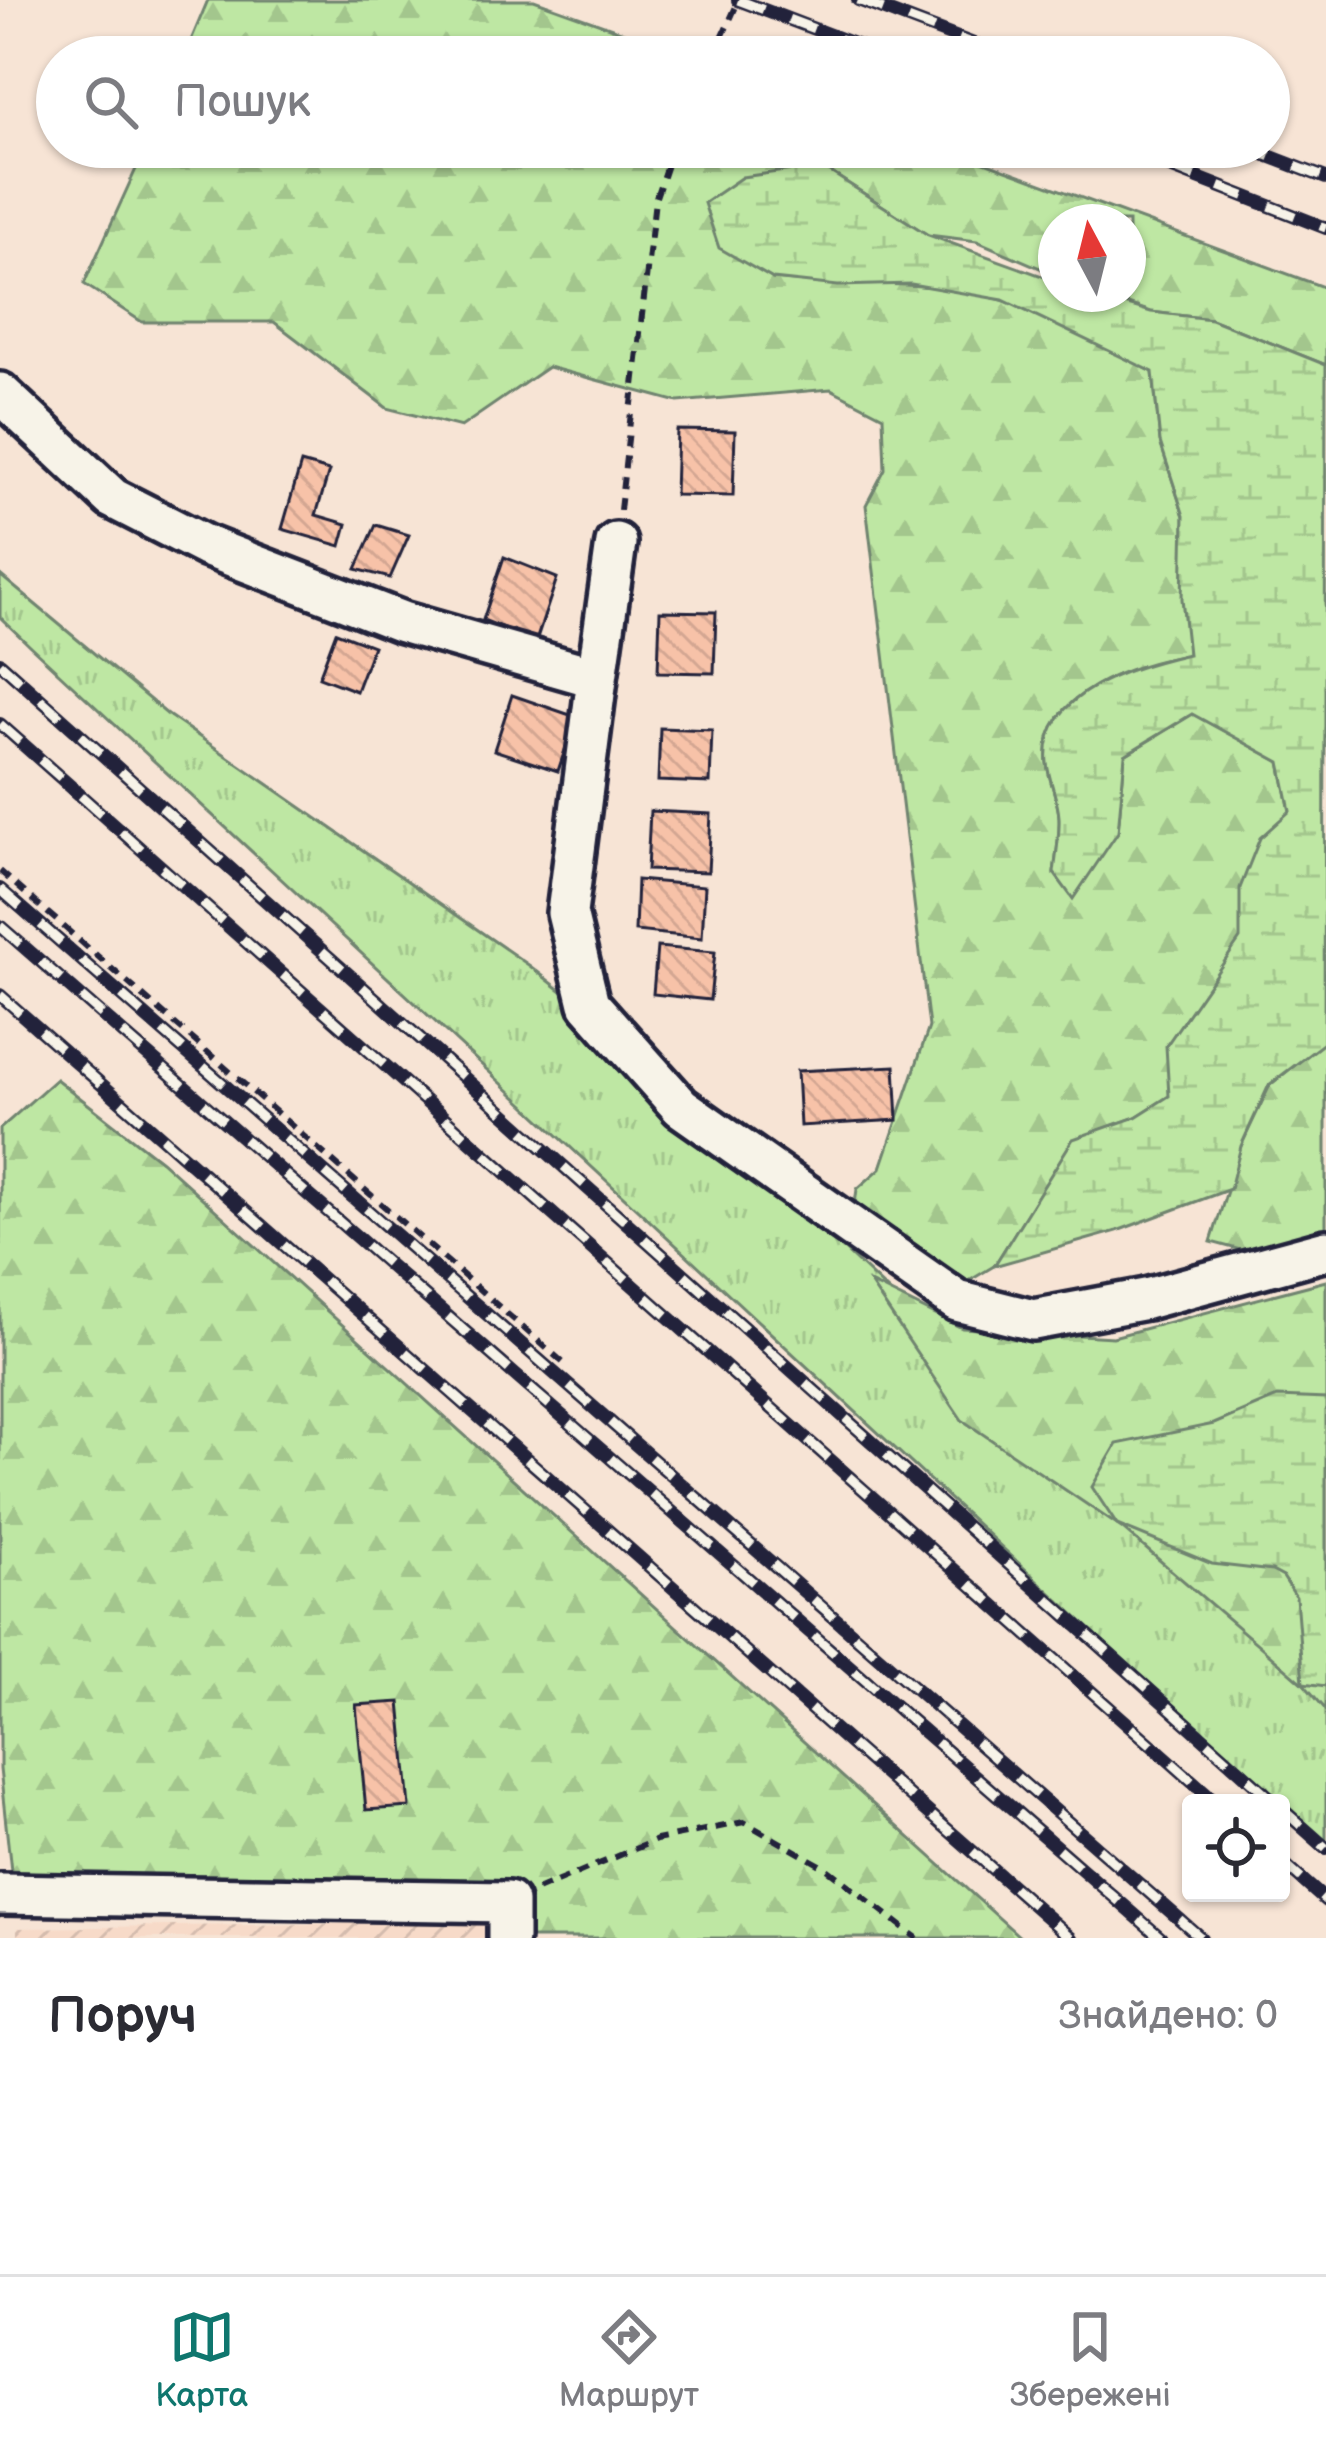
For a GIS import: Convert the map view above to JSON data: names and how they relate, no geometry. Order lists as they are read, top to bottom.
{
  "north": "top",
  "page": {
    "search": "Пошук",
    "heading": ["Поруч", "Знайдено: 0"],
    "nav": ["Карта", "Маршрут", "Збережені"]
  }
}
